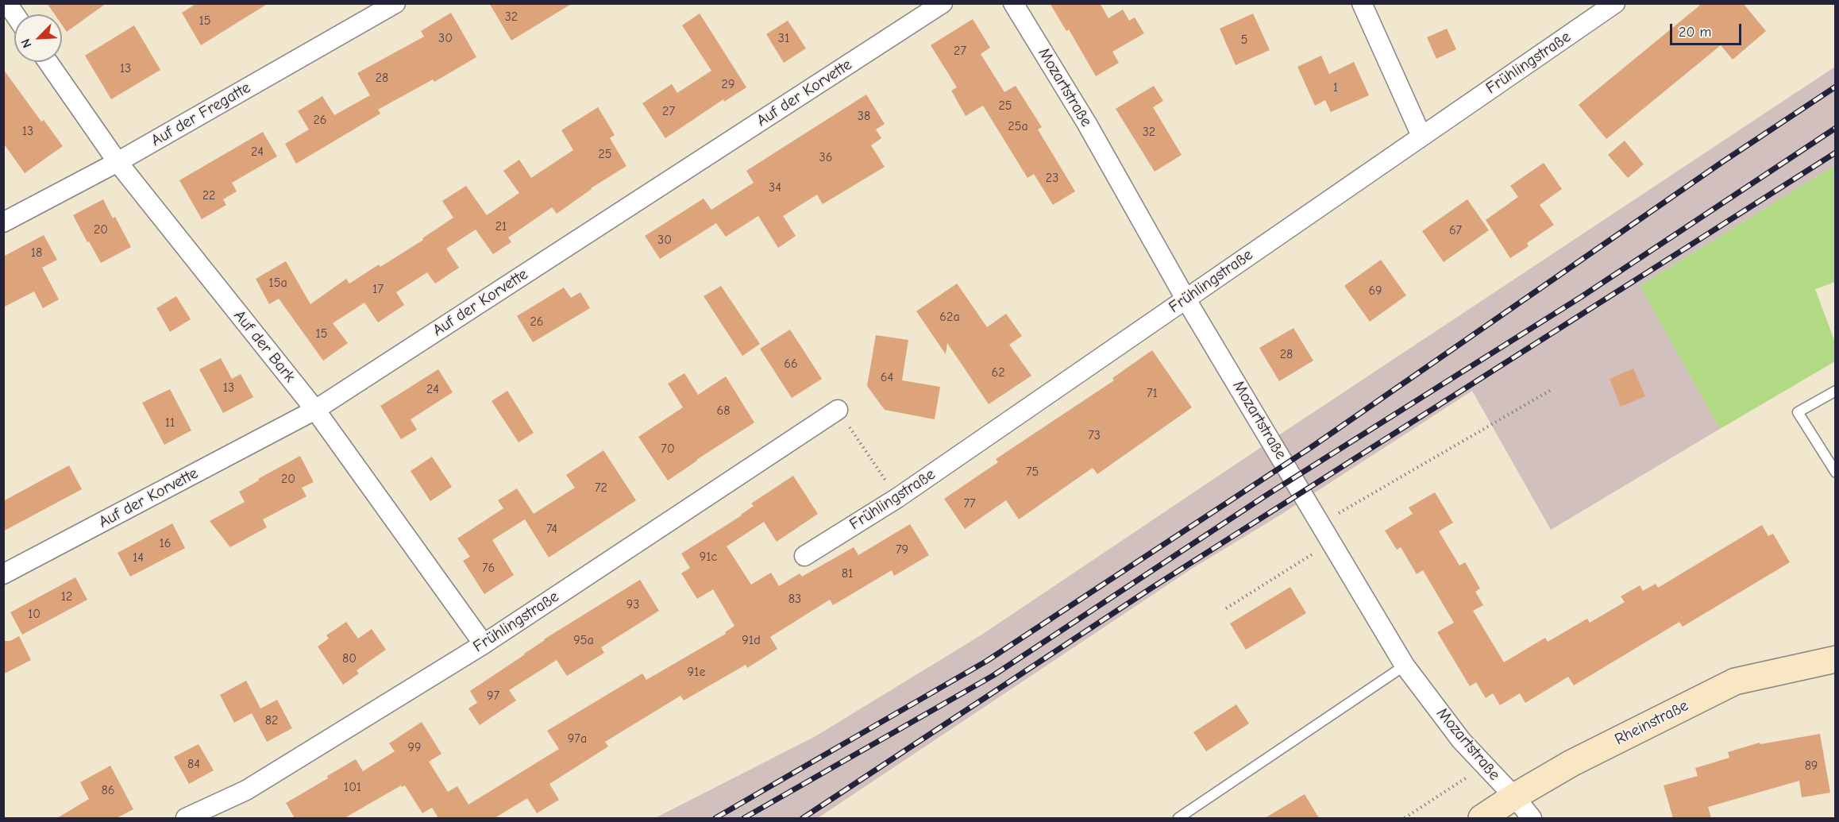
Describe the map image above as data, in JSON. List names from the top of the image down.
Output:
{
  "streets": {
    "main road": ["Rheinstraße"],
    "street": [
      "Frühlingstraße",
      "Mozartstraße",
      "Auf der Korvette",
      "Auf der Fregatte",
      "Auf der Bark"
    ]
  },
  "crossings": [
    ["Frühlingstraße", "Mozartstraße"],
    ["Frühlingstraße", "Auf der Bark"],
    ["Mozartstraße", "Rheinstraße"],
    ["Auf der Korvette", "Auf der Bark"],
    ["Auf der Fregatte", "Auf der Bark"]
  ],
  "house_numbers": [
    "32",
    "15",
    "30",
    "31",
    "5",
    "27",
    "13",
    "28",
    "29",
    "1",
    "25",
    "27",
    "38",
    "26",
    "25a",
    "13",
    "32",
    "24",
    "25",
    "36",
    "23",
    "34",
    "22",
    "21",
    "20",
    "67",
    "30",
    "18",
    "15a",
    "17",
    "69",
    "62a",
    "26",
    "15",
    "28",
    "66",
    "62",
    "64",
    "13",
    "24",
    "71",
    "68",
    "11",
    "73",
    "70",
    "75",
    "20",
    "72",
    "77",
    "74",
    "16",
    "79",
    "91c",
    "14",
    "76",
    "81",
    "12",
    "83",
    "93",
    "10",
    "95a",
    "91d",
    "80",
    "91e",
    "97",
    "82",
    "97a",
    "99",
    "84",
    "89",
    "101",
    "86"
  ],
  "scale_bar": "20 m",
  "north": "bottom left"
}
